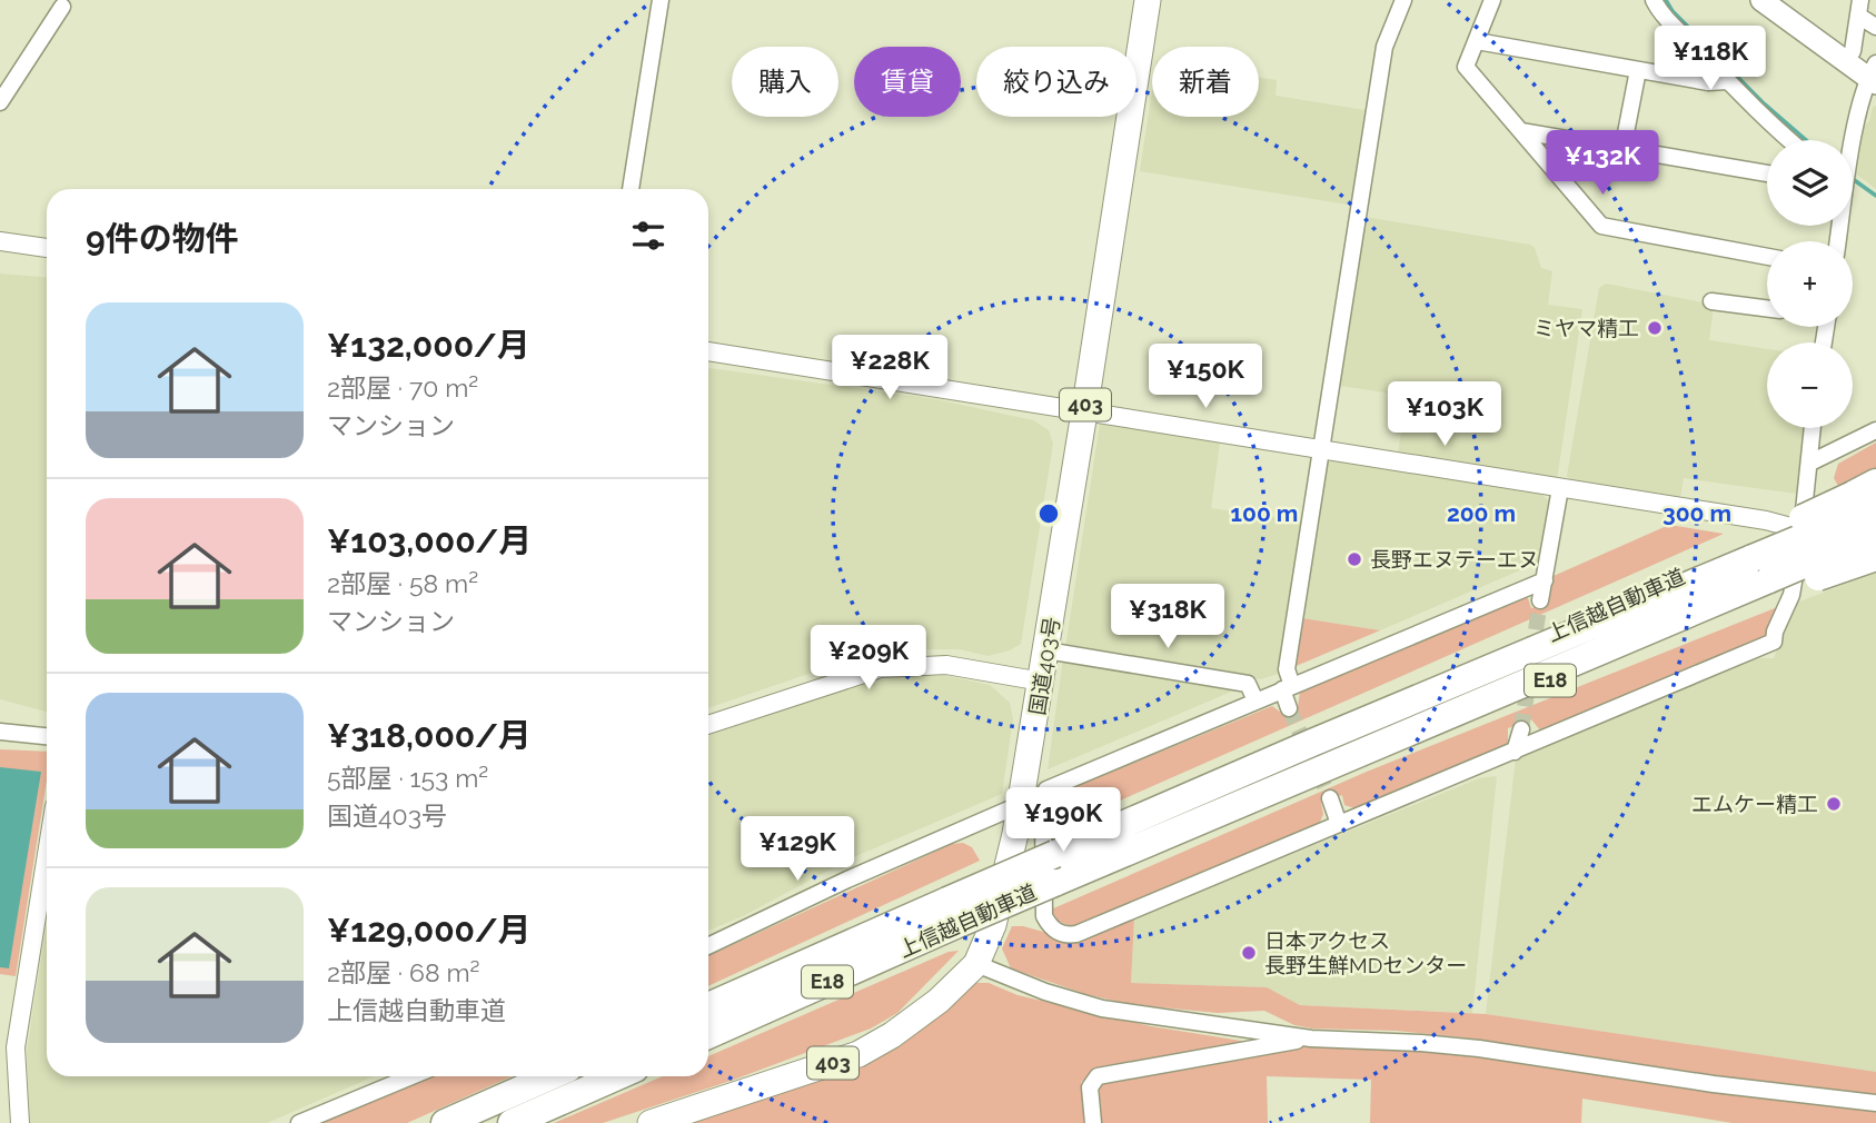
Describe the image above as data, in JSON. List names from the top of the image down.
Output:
{
  "streets": {
    "highway": [
      "403",
      "上信越自動車道",
      "国道403号",
      "E18"
    ]
  },
  "places": [
    "ミヤマ精工",
    "長野エヌテーエヌ",
    "エムケー精工",
    "日本アクセス 長野生鮮MDセンター"
  ],
  "page": {
    "price": [
      "¥118K",
      "¥132K",
      "¥228K",
      "¥150K",
      "¥103K",
      "¥318K",
      "¥209K",
      "¥190K",
      "¥129K"
    ],
    "chip": [
      "購入",
      "賃貸",
      "絞り込み",
      "新着"
    ],
    "map_buttons": ["+", "−"],
    "heading": "9件の物件",
    "list": [
      {
        "name": "¥132,000/月",
        "note": "2部屋 · 70 m² · マンション"
      },
      {
        "name": "¥103,000/月",
        "note": "2部屋 · 58 m² · マンション"
      },
      {
        "name": "¥318,000/月",
        "note": "5部屋 · 153 m² · 国道403号"
      },
      {
        "name": "¥129,000/月",
        "note": "2部屋 · 68 m² · 上信越自動車道"
      }
    ]
  },
  "rings": ["100 m", "200 m", "300 m"]
}
